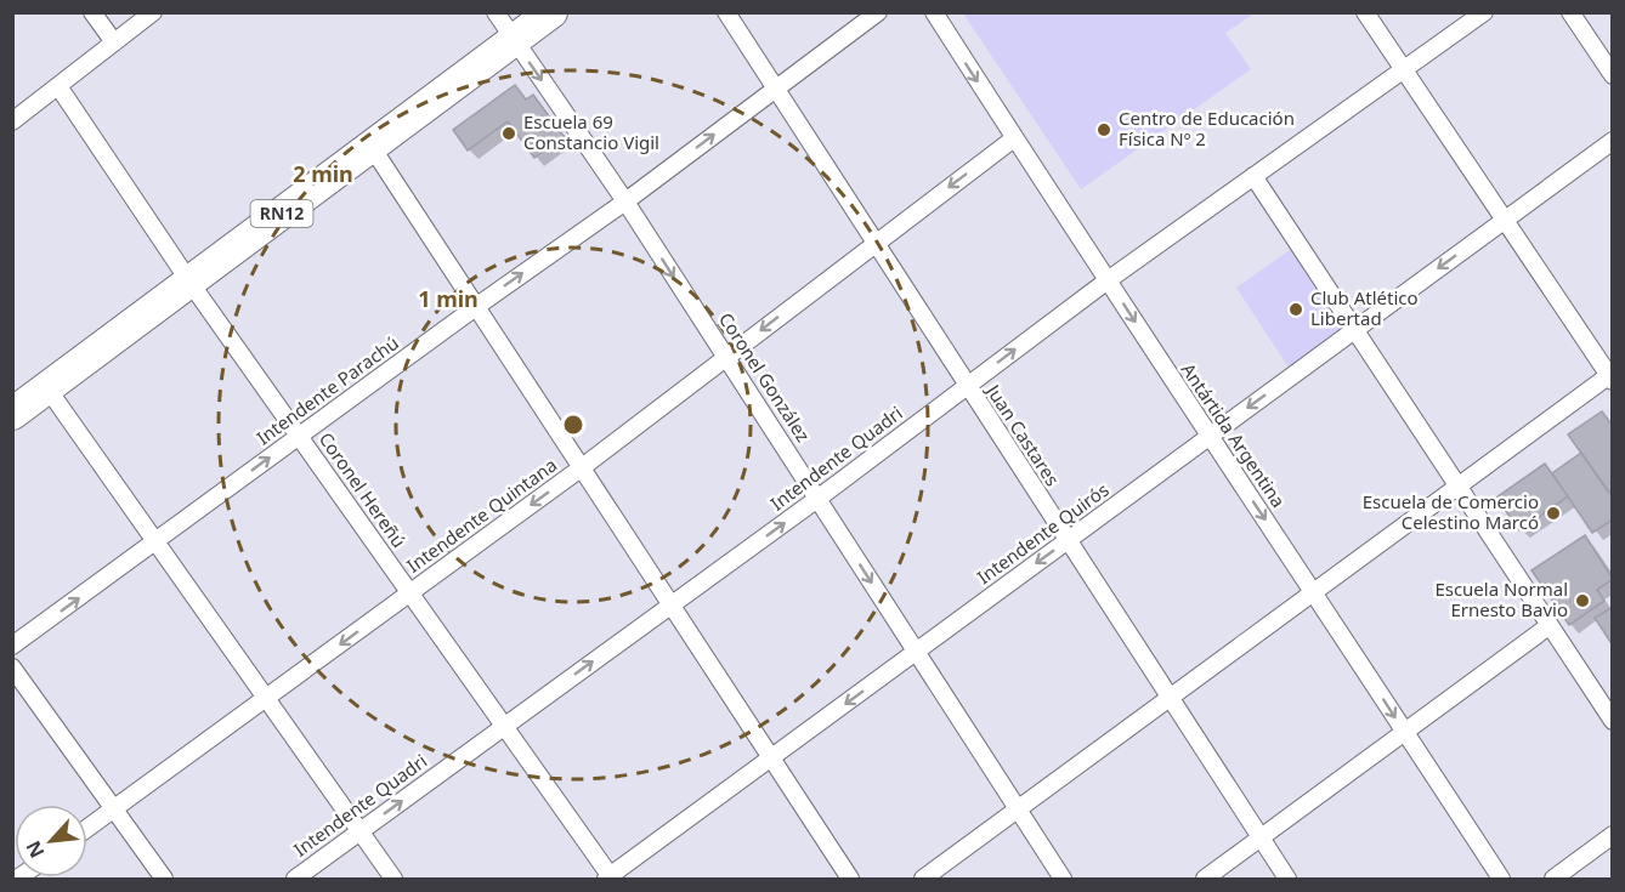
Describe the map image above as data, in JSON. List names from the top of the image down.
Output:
{
  "streets": {
    "highway": ["RN12"],
    "street": [
      "Coronel González",
      "Intendente Parachú",
      "Juan Castares",
      "Antártida Argentina",
      "Intendente Quadri",
      "Coronel Hereñú",
      "Intendente Quintana",
      "Intendente Quirós"
    ]
  },
  "crossings": [
    ["RN12", "Coronel González"],
    ["RN12", "Coronel Hereñú"],
    ["Coronel González", "Intendente Parachú"],
    ["Coronel González", "Intendente Quadri"],
    ["Coronel González", "Intendente Quintana"],
    ["Coronel González", "Intendente Quirós"],
    ["Intendente Parachú", "Juan Castares"],
    ["Intendente Parachú", "Coronel Hereñú"],
    ["Juan Castares", "Intendente Quadri"],
    ["Juan Castares", "Intendente Quintana"],
    ["Juan Castares", "Intendente Quirós"],
    ["Antártida Argentina", "Intendente Quadri"],
    ["Antártida Argentina", "Intendente Quintana"],
    ["Antártida Argentina", "Intendente Quirós"],
    ["Intendente Quadri", "Coronel Hereñú"],
    ["Coronel Hereñú", "Intendente Quintana"],
    ["Coronel Hereñú", "Intendente Quirós"]
  ],
  "one_way": [
    "Coronel González",
    "Intendente Parachú",
    "Antártida Argentina",
    "Intendente Quadri",
    "Intendente Quintana",
    "Intendente Quirós"
  ],
  "places": [
    "Centro de Educación Física Nº 2",
    "Escuela 69 Constancio Vigil",
    "Club Atlético Libertad",
    "Escuela de Comercio Celestino Marcó",
    "Escuela Normal Ernesto Bavio"
  ],
  "north": "bottom left",
  "rings": ["2 min", "1 min"]
}
